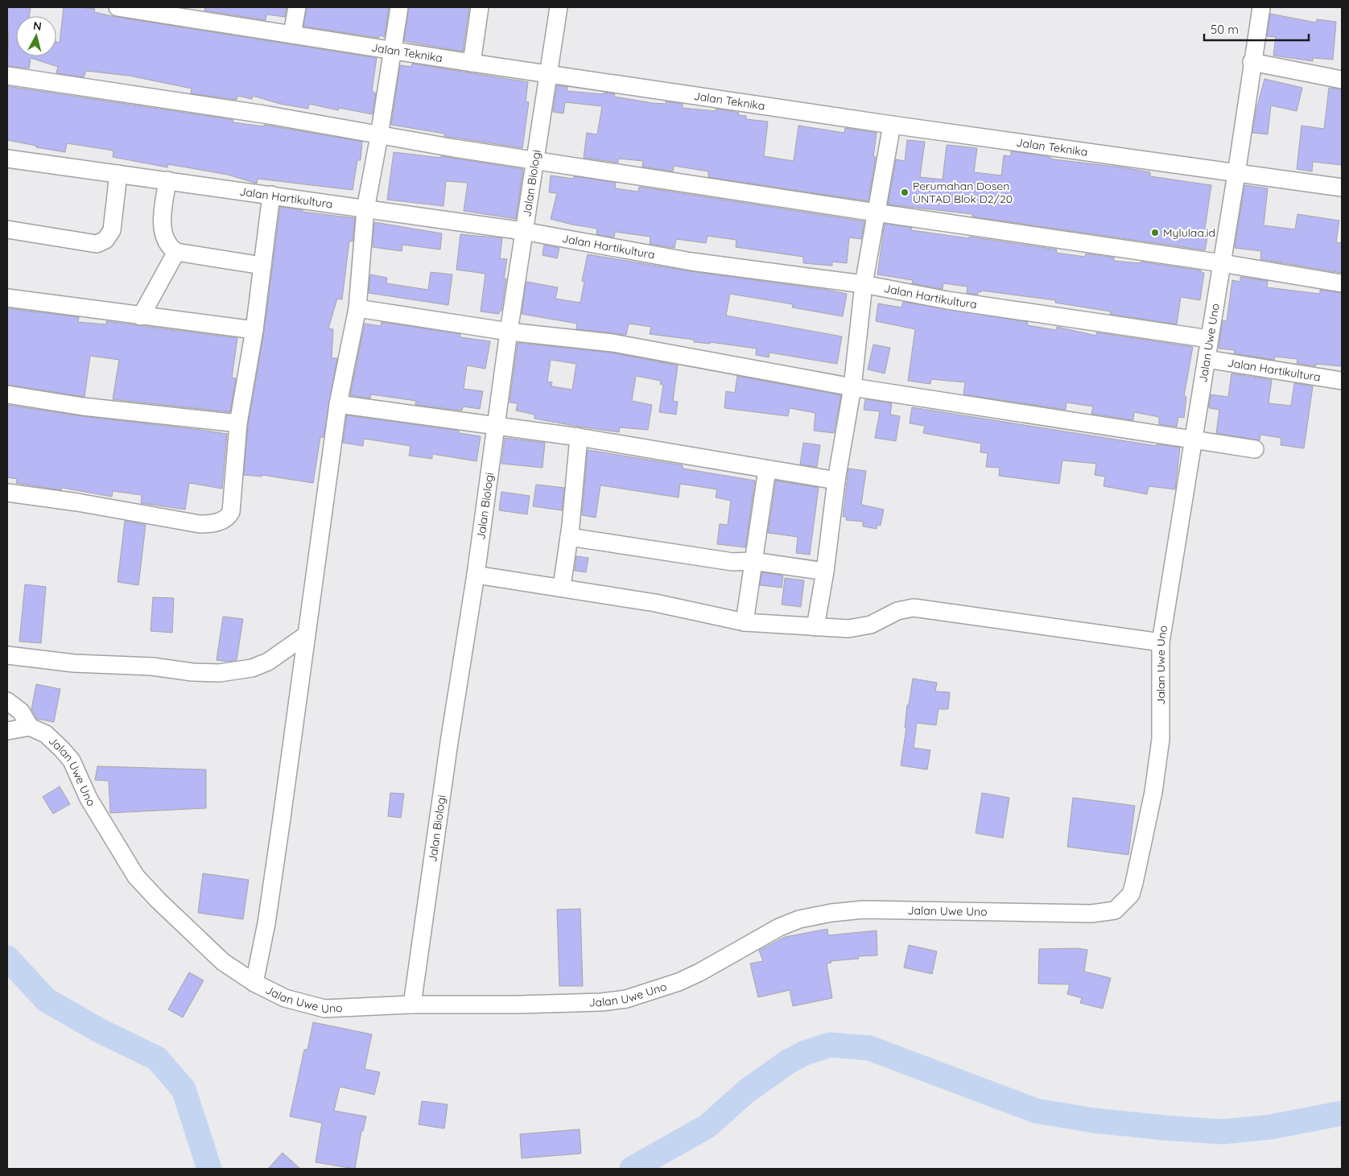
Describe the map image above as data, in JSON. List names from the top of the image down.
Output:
{
  "streets": {
    "street": [
      "Jalan Teknika",
      "Jalan Biologi",
      "Jalan Hartikultura",
      "Jalan Uwe Uno"
    ]
  },
  "crossings": [
    ["Jalan Teknika", "Jalan Biologi"],
    ["Jalan Teknika", "Jalan Uwe Uno"],
    ["Jalan Biologi", "Jalan Hartikultura"],
    ["Jalan Biologi", "Jalan Uwe Uno"],
    ["Jalan Hartikultura", "Jalan Uwe Uno"]
  ],
  "places": ["Perumahan Dosen UNTAD Blok D2/20", "Mylulaa.id"],
  "scale_bar": "50 m",
  "north": "top"
}
